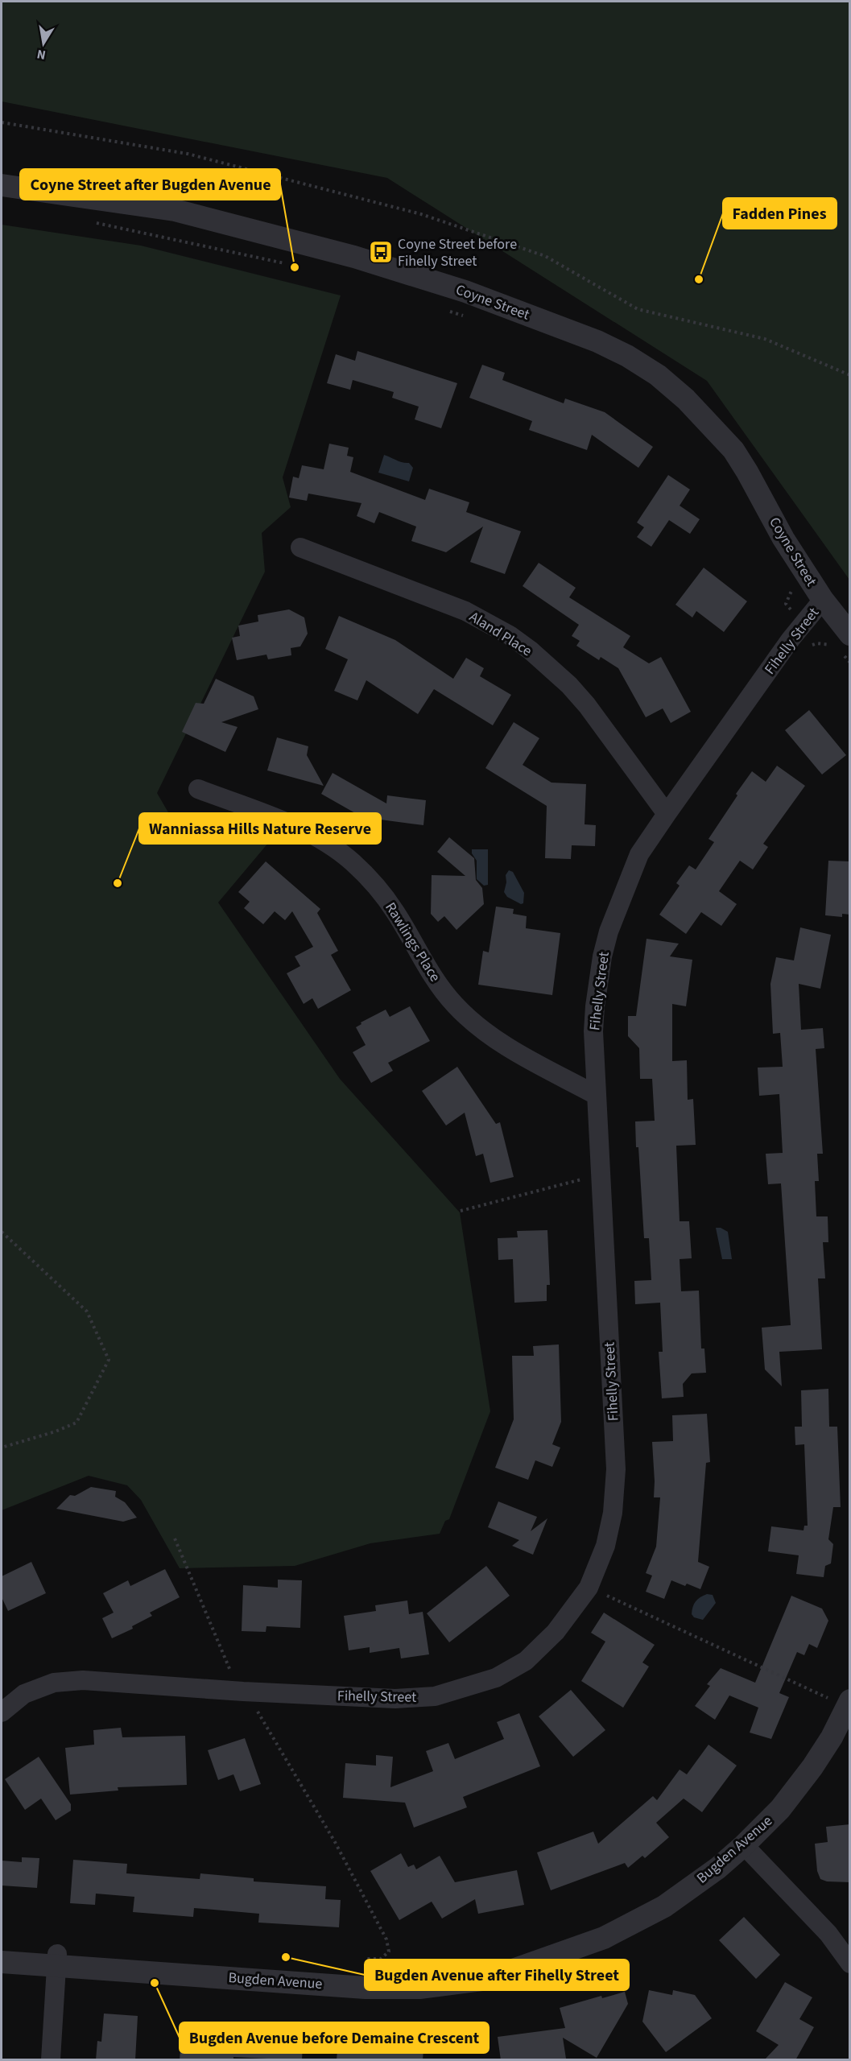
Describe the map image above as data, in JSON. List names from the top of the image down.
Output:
{
  "streets": {
    "street": [
      "Coyne Street",
      "Aland Place",
      "Fihelly Street",
      "Rawlings Place",
      "Bugden Avenue"
    ]
  },
  "crossings": [
    ["Coyne Street", "Fihelly Street"],
    ["Aland Place", "Fihelly Street"],
    ["Fihelly Street", "Rawlings Place"]
  ],
  "places": {
    "bus stop": ["Coyne Street before Fihelly Street"],
    "other": [
      "Coyne Street after Bugden Avenue",
      "Fadden Pines",
      "Wanniassa Hills Nature Reserve",
      "Bugden Avenue after Fihelly Street",
      "Bugden Avenue before Demaine Crescent"
    ]
  },
  "north": "bottom"
}
